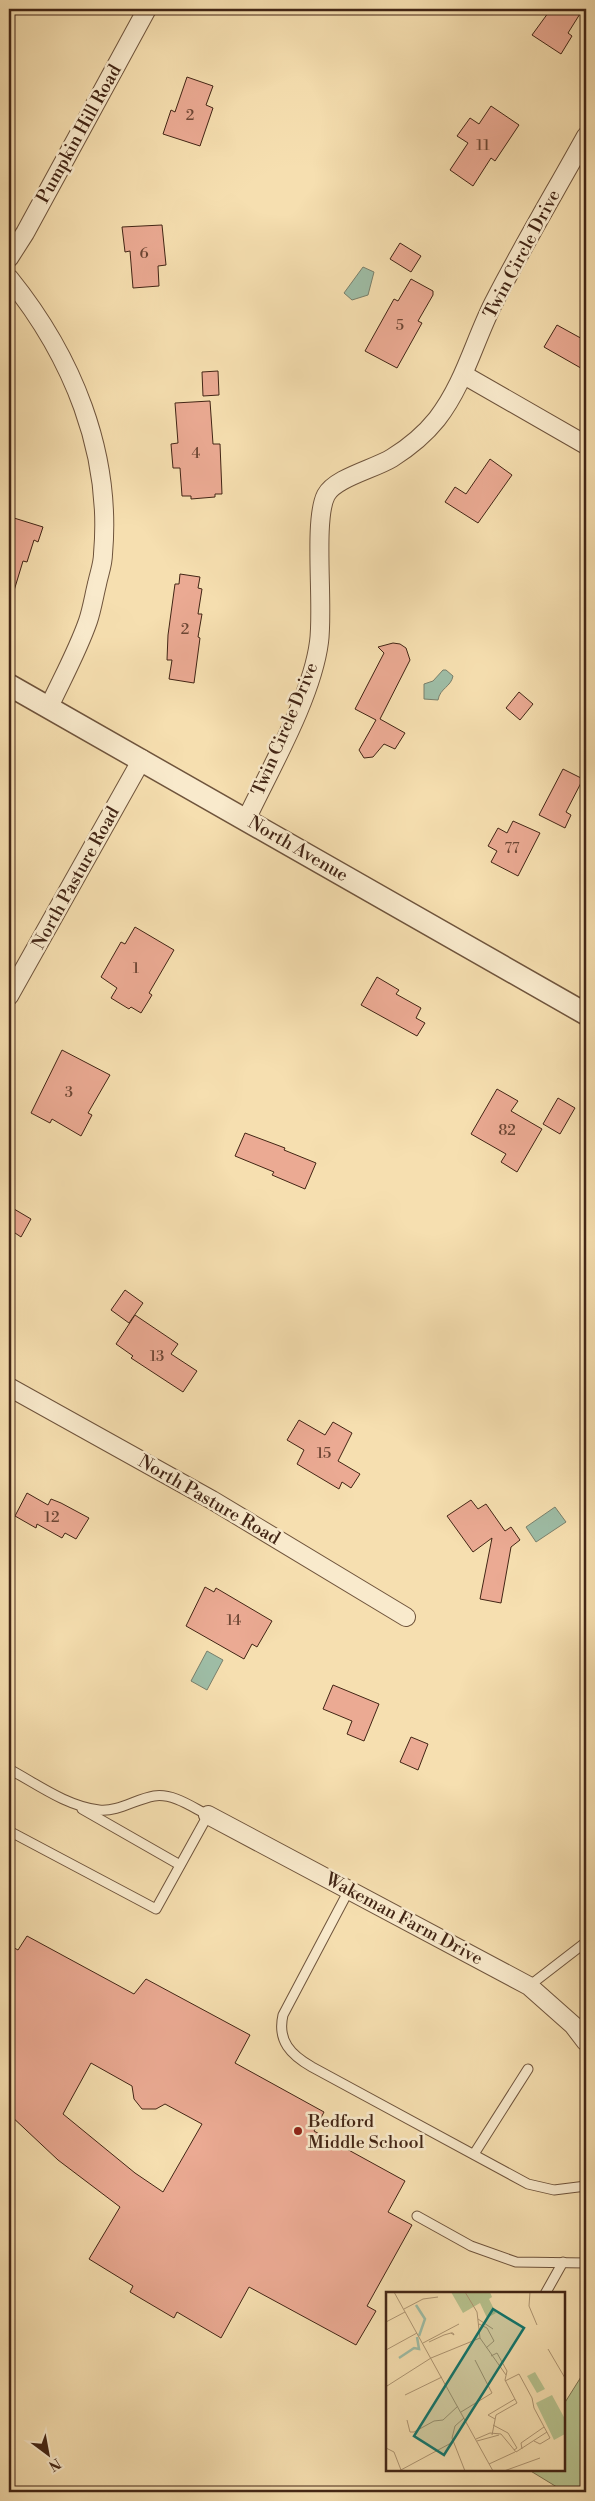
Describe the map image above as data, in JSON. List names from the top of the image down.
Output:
{
  "streets": {
    "street": [
      "Pumpkin Hill Road",
      "Twin Circle Drive",
      "North Avenue",
      "North Pasture Road",
      "Wakeman Farm Drive"
    ]
  },
  "crossings": [
    ["Twin Circle Drive", "North Avenue"],
    ["North Avenue", "North Pasture Road"]
  ],
  "places": ["Bedford Middle School"],
  "house_numbers": [
    "2",
    "11",
    "6",
    "5",
    "4",
    "2",
    "77",
    "1",
    "3",
    "82",
    "13",
    "15",
    "12",
    "14"
  ],
  "north": "bottom right"
}
